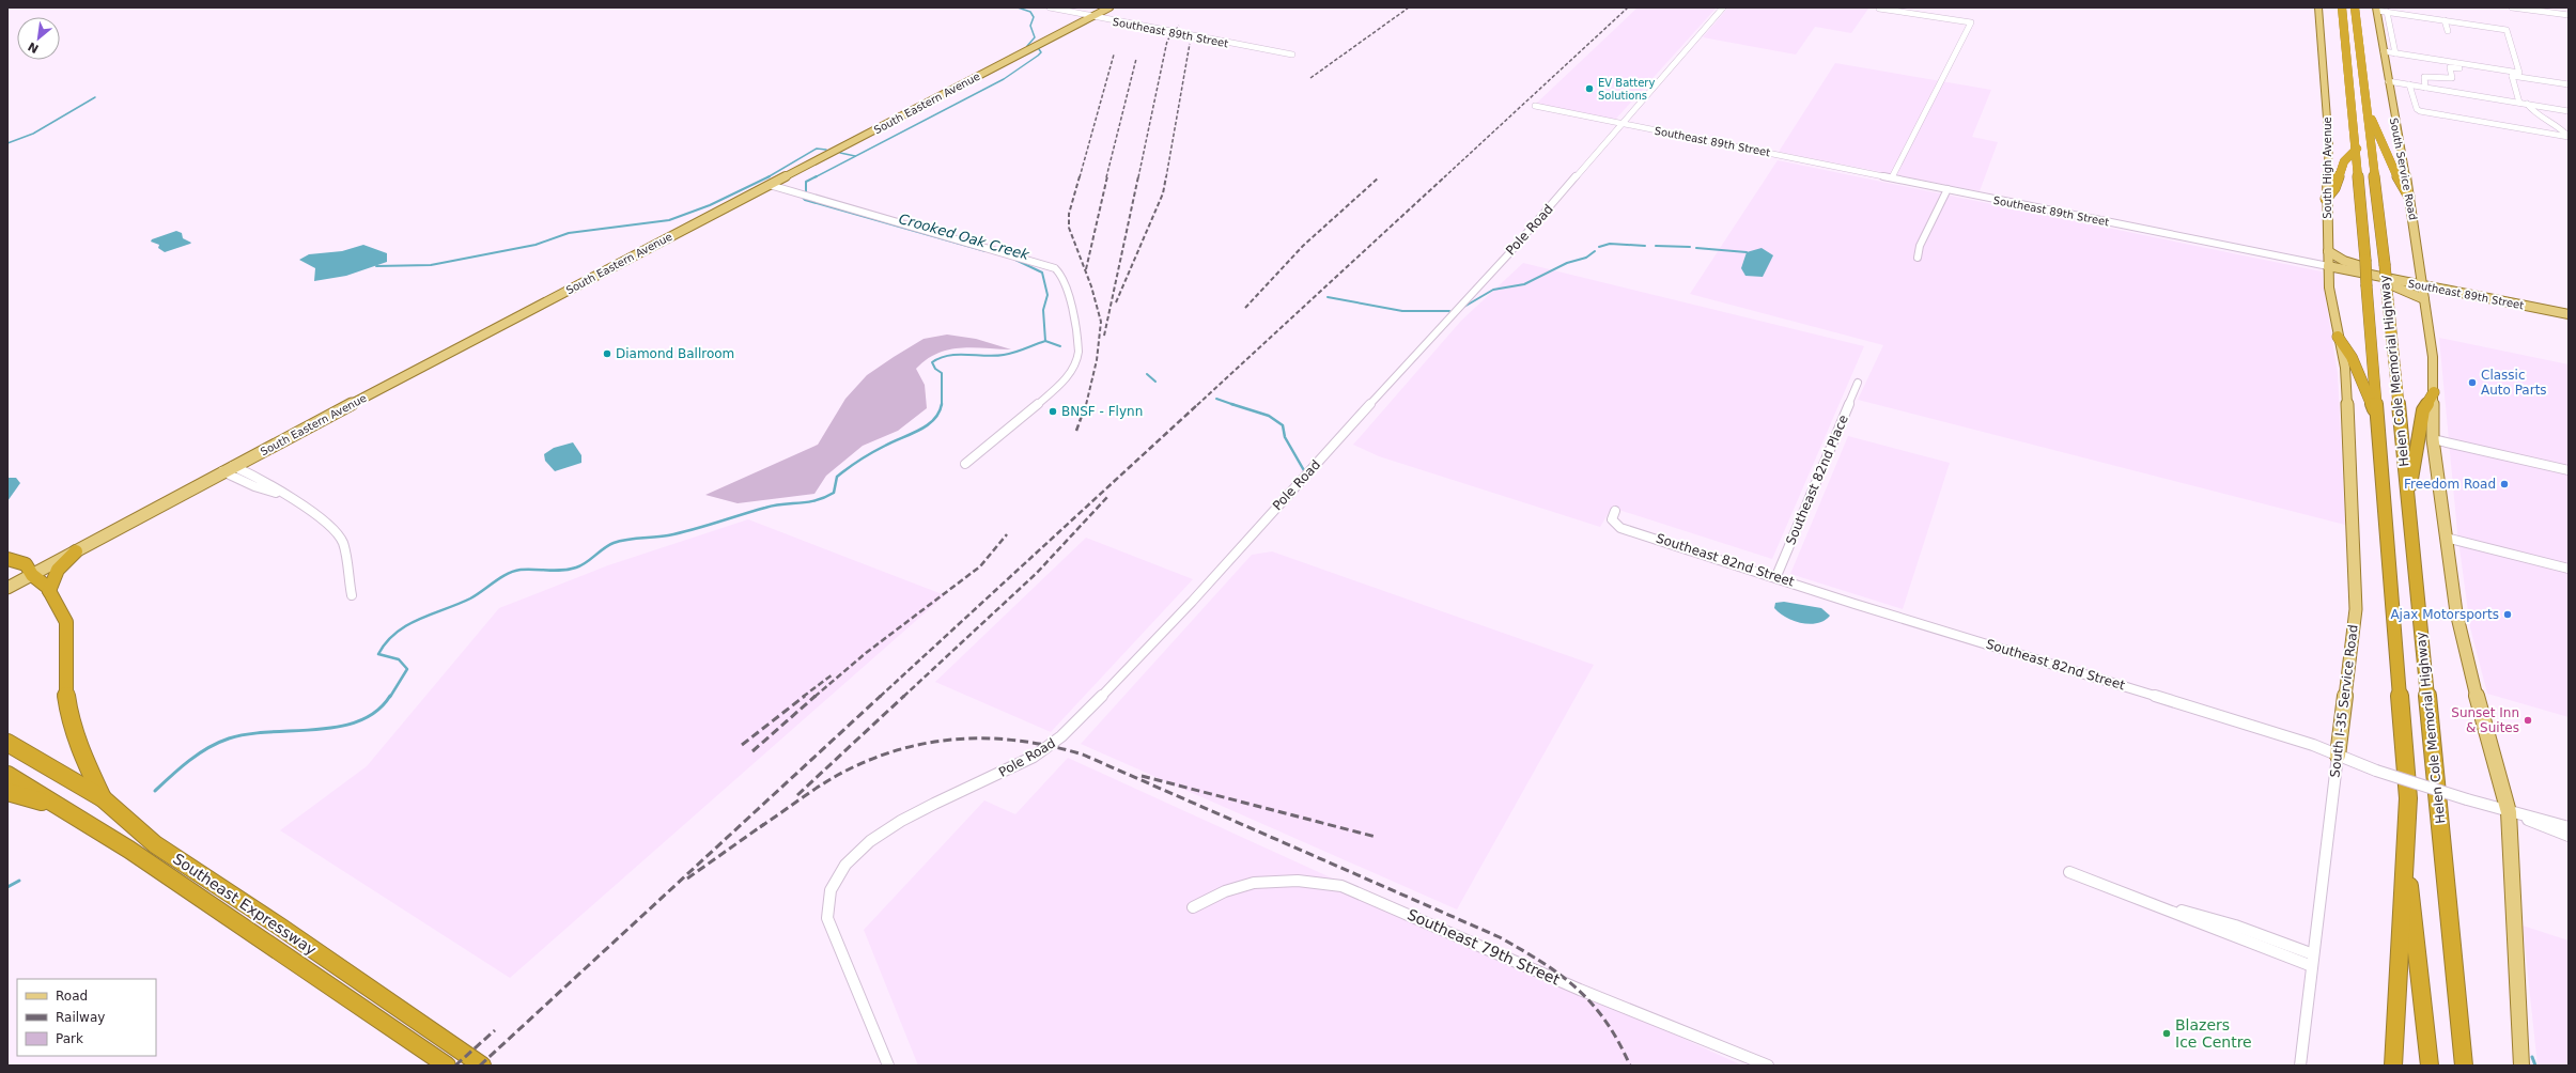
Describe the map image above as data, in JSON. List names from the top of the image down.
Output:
{
  "streets": {
    "highway": ["Helen Cole Memorial Highway", "Southeast Expressway"],
    "main road": [
      "Southeast 89th Street",
      "South Eastern Avenue",
      "South High Avenue",
      "South Service Road",
      "South I-35 Service Road"
    ],
    "street": [
      "Pole Road",
      "Southeast 82nd Place",
      "Southeast 82nd Street",
      "Southeast 79th Street"
    ]
  },
  "crossings": [
    ["Southeast 89th Street", "South Eastern Avenue"],
    ["Southeast 89th Street", "South High Avenue"],
    ["Southeast 89th Street", "South Service Road"],
    ["Southeast 89th Street", "Pole Road"],
    ["South High Avenue", "South I-35 Service Road"],
    ["Southeast 82nd Place", "Southeast 82nd Street"],
    ["Southeast 82nd Street", "South I-35 Service Road"]
  ],
  "water": ["Crooked Oak Creek"],
  "places": [
    "EV Battery Solutions",
    "Diamond Ballroom",
    "Classic Auto Parts",
    "BNSF - Flynn",
    "Freedom Road",
    "Ajax Motorsports",
    "Sunset Inn & Suites",
    "Blazers Ice Centre"
  ],
  "legend": ["Road", "Railway", "Park"],
  "north": "bottom left"
}
